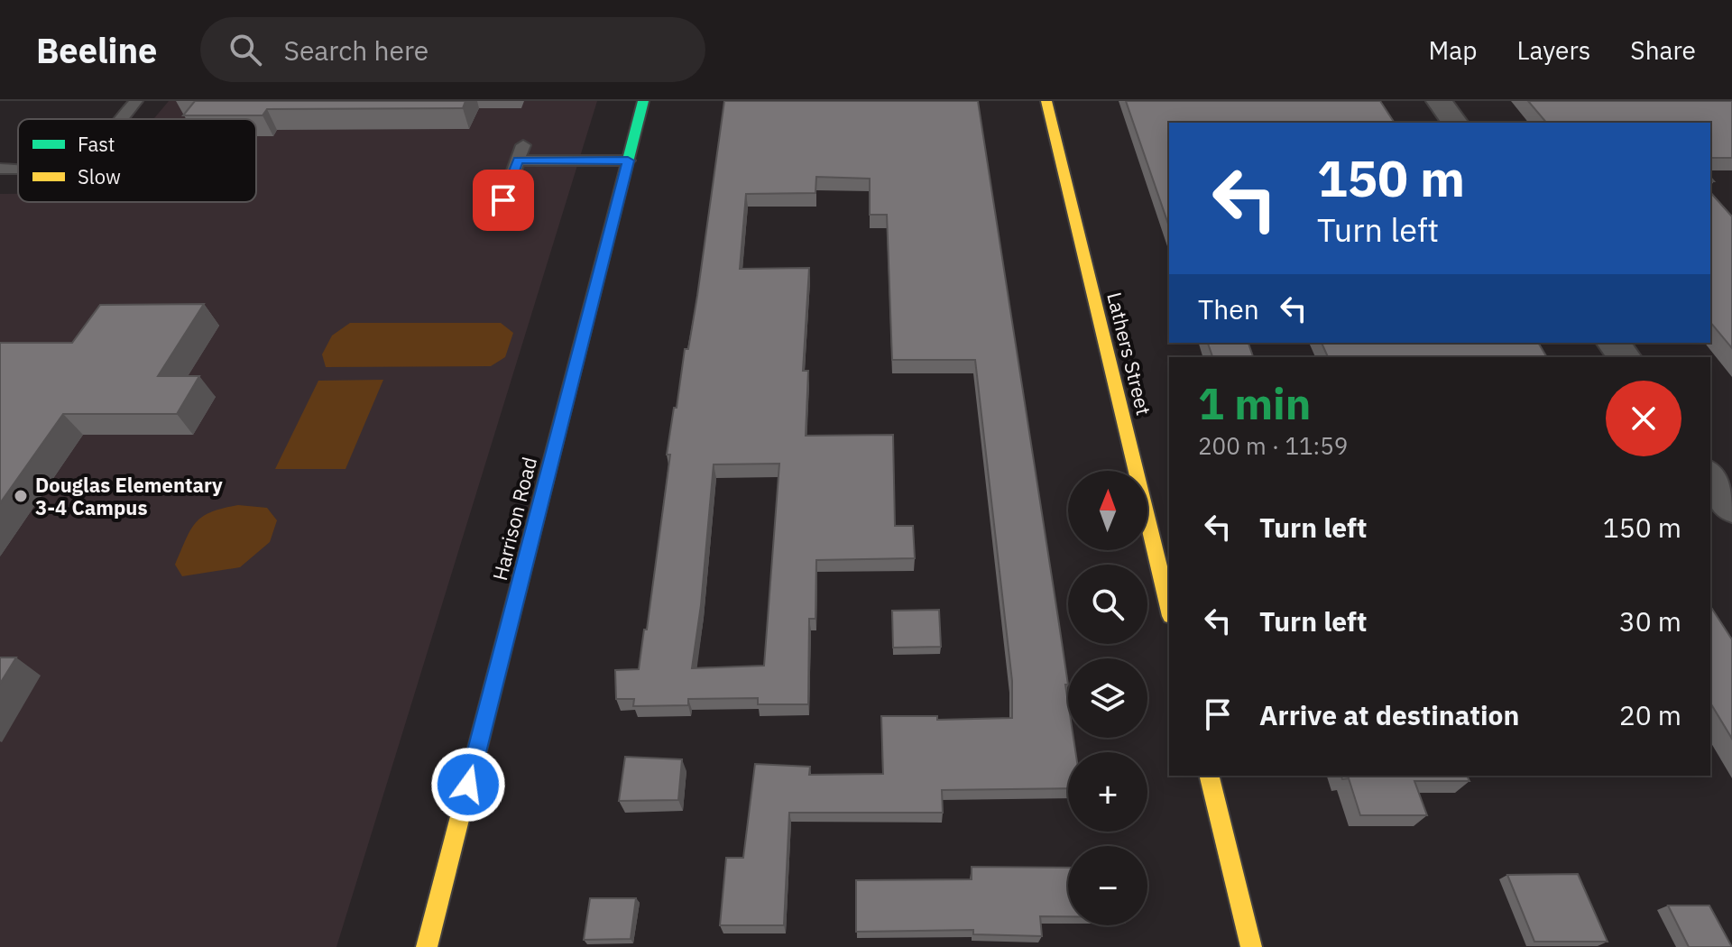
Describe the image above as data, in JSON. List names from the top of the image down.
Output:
{
  "streets": {
    "street": ["Lathers Street", "Harrison Road"]
  },
  "places": ["Douglas Elementary 3-4 Campus"],
  "legend": ["Fast", "Slow"],
  "north": "top",
  "page": {
    "header": "Beeline",
    "search": "Search here",
    "nav": ["Map", "Layers", "Share"],
    "turn": ["150 m", "Turn left"],
    "then": "Then",
    "heading": ["1 min", "200 m · 11:59"],
    "map_buttons": ["+", "−"],
    "list": [
      {
        "name": "Turn left",
        "value": "150 m"
      },
      {
        "name": "Turn left",
        "value": "30 m"
      },
      {
        "name": "Arrive at destination",
        "value": "20 m"
      }
    ]
  }
}
